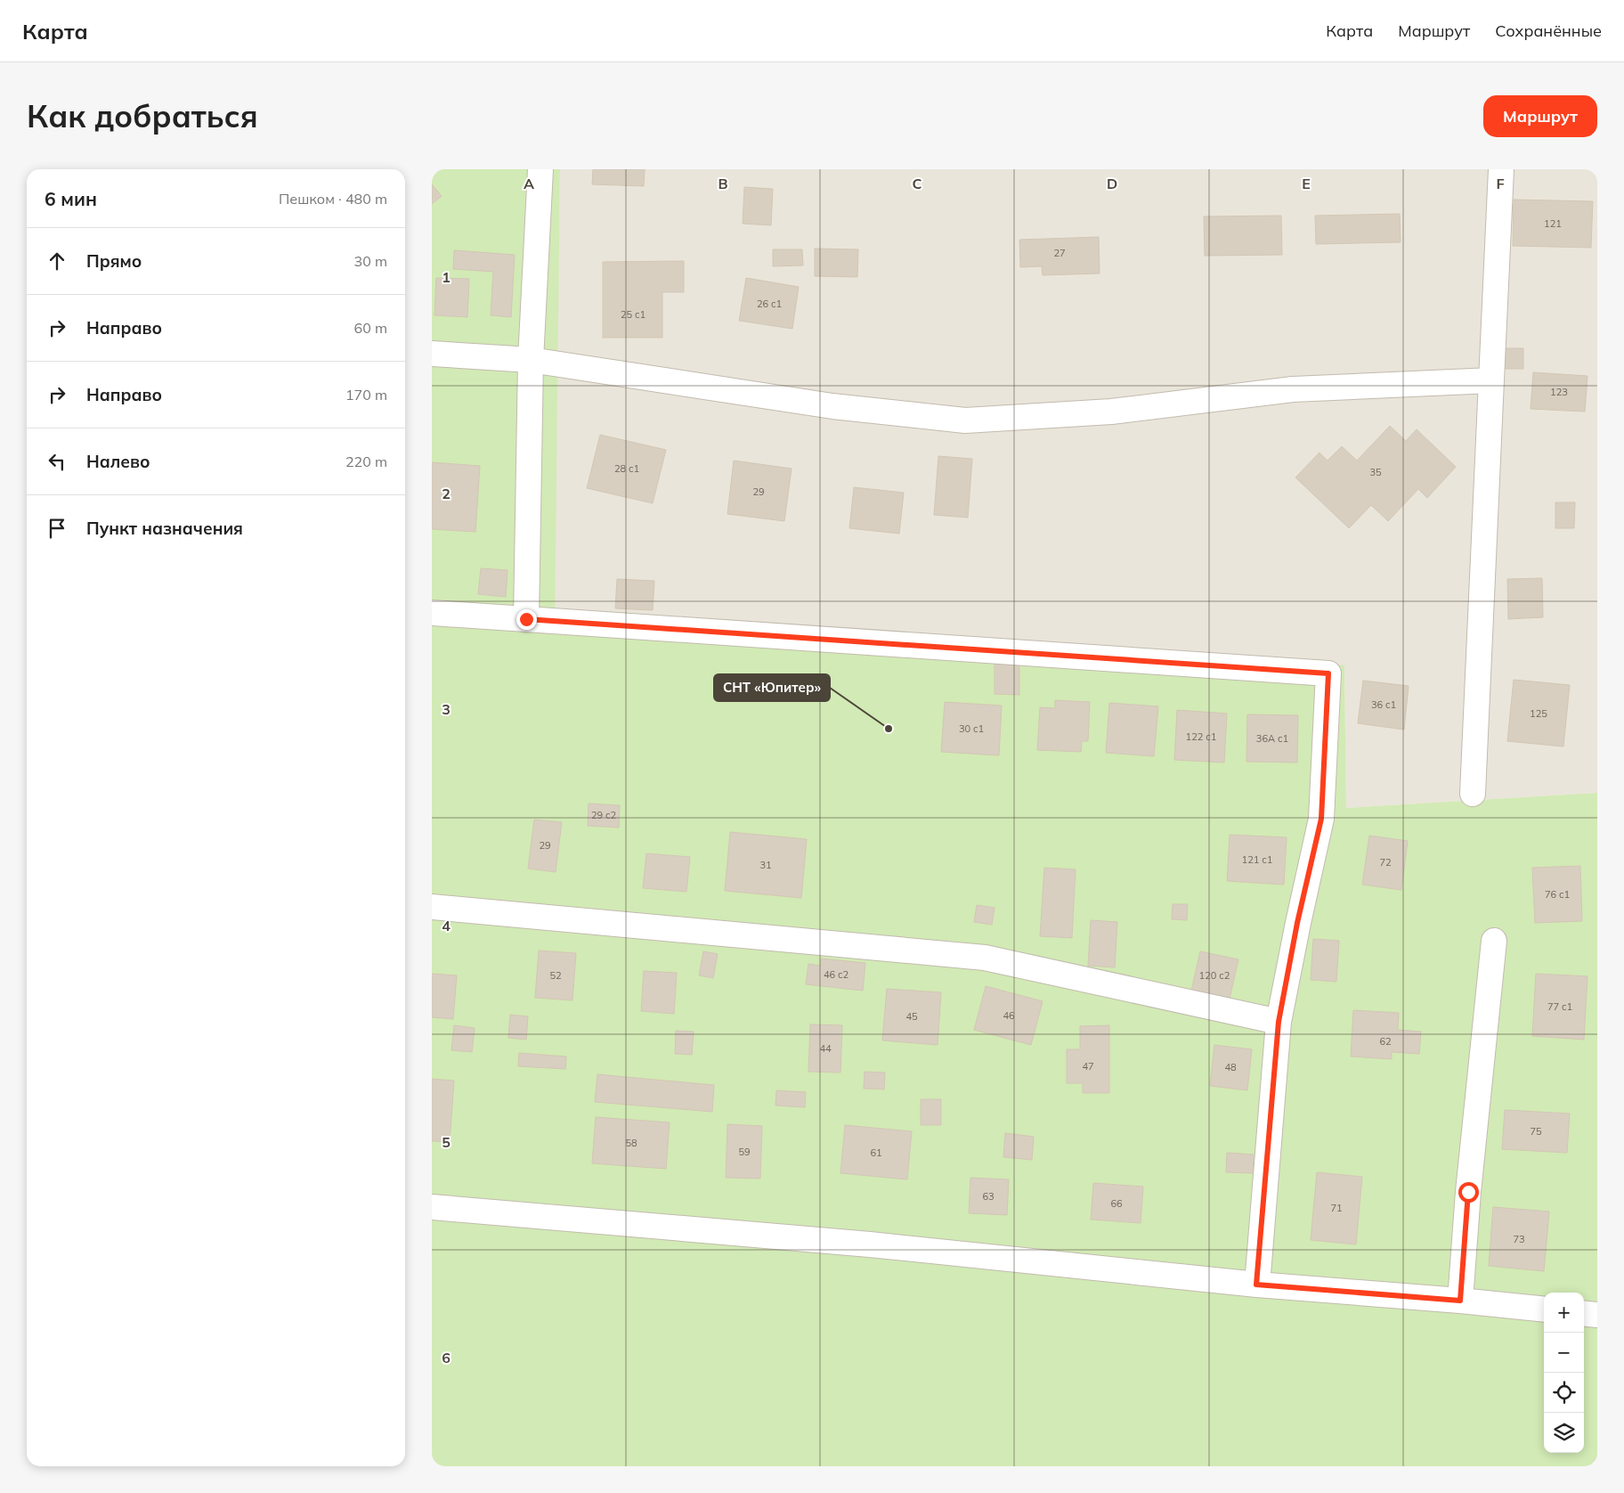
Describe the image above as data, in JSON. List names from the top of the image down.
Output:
{
  "places": ["СНТ «Юпитер»"],
  "house_numbers": [
    "121",
    "27",
    "26 с1",
    "25 с1",
    "123",
    "28 с1",
    "35",
    "29",
    "36 с1",
    "125",
    "30 с1",
    "122 с1",
    "36А с1",
    "29 с2",
    "29",
    "121 с1",
    "72",
    "31",
    "76 с1",
    "46 с2",
    "52",
    "120 с2",
    "77 с1",
    "46",
    "45",
    "62",
    "44",
    "47",
    "48",
    "75",
    "58",
    "59",
    "61",
    "63",
    "66",
    "71",
    "73"
  ],
  "page": {
    "header": "Карта",
    "nav": ["Карта", "Маршрут", "Сохранённые"],
    "buttons": "Маршрут",
    "title": "Как добраться",
    "heading": ["6 мин", "Пешком · 480 m"],
    "list": [
      ["Прямо", "30 m"],
      ["Направо", "60 m"],
      ["Направо", "170 m"],
      ["Налево", "220 m"],
      "Пункт назначения"
    ],
    "map_buttons": ["+", "−"]
  },
  "grid": {
    "columns": [
      "A",
      "B",
      "C",
      "D",
      "E",
      "F"
    ],
    "rows": [
      "1",
      "2",
      "3",
      "4",
      "5",
      "6"
    ]
  }
}
